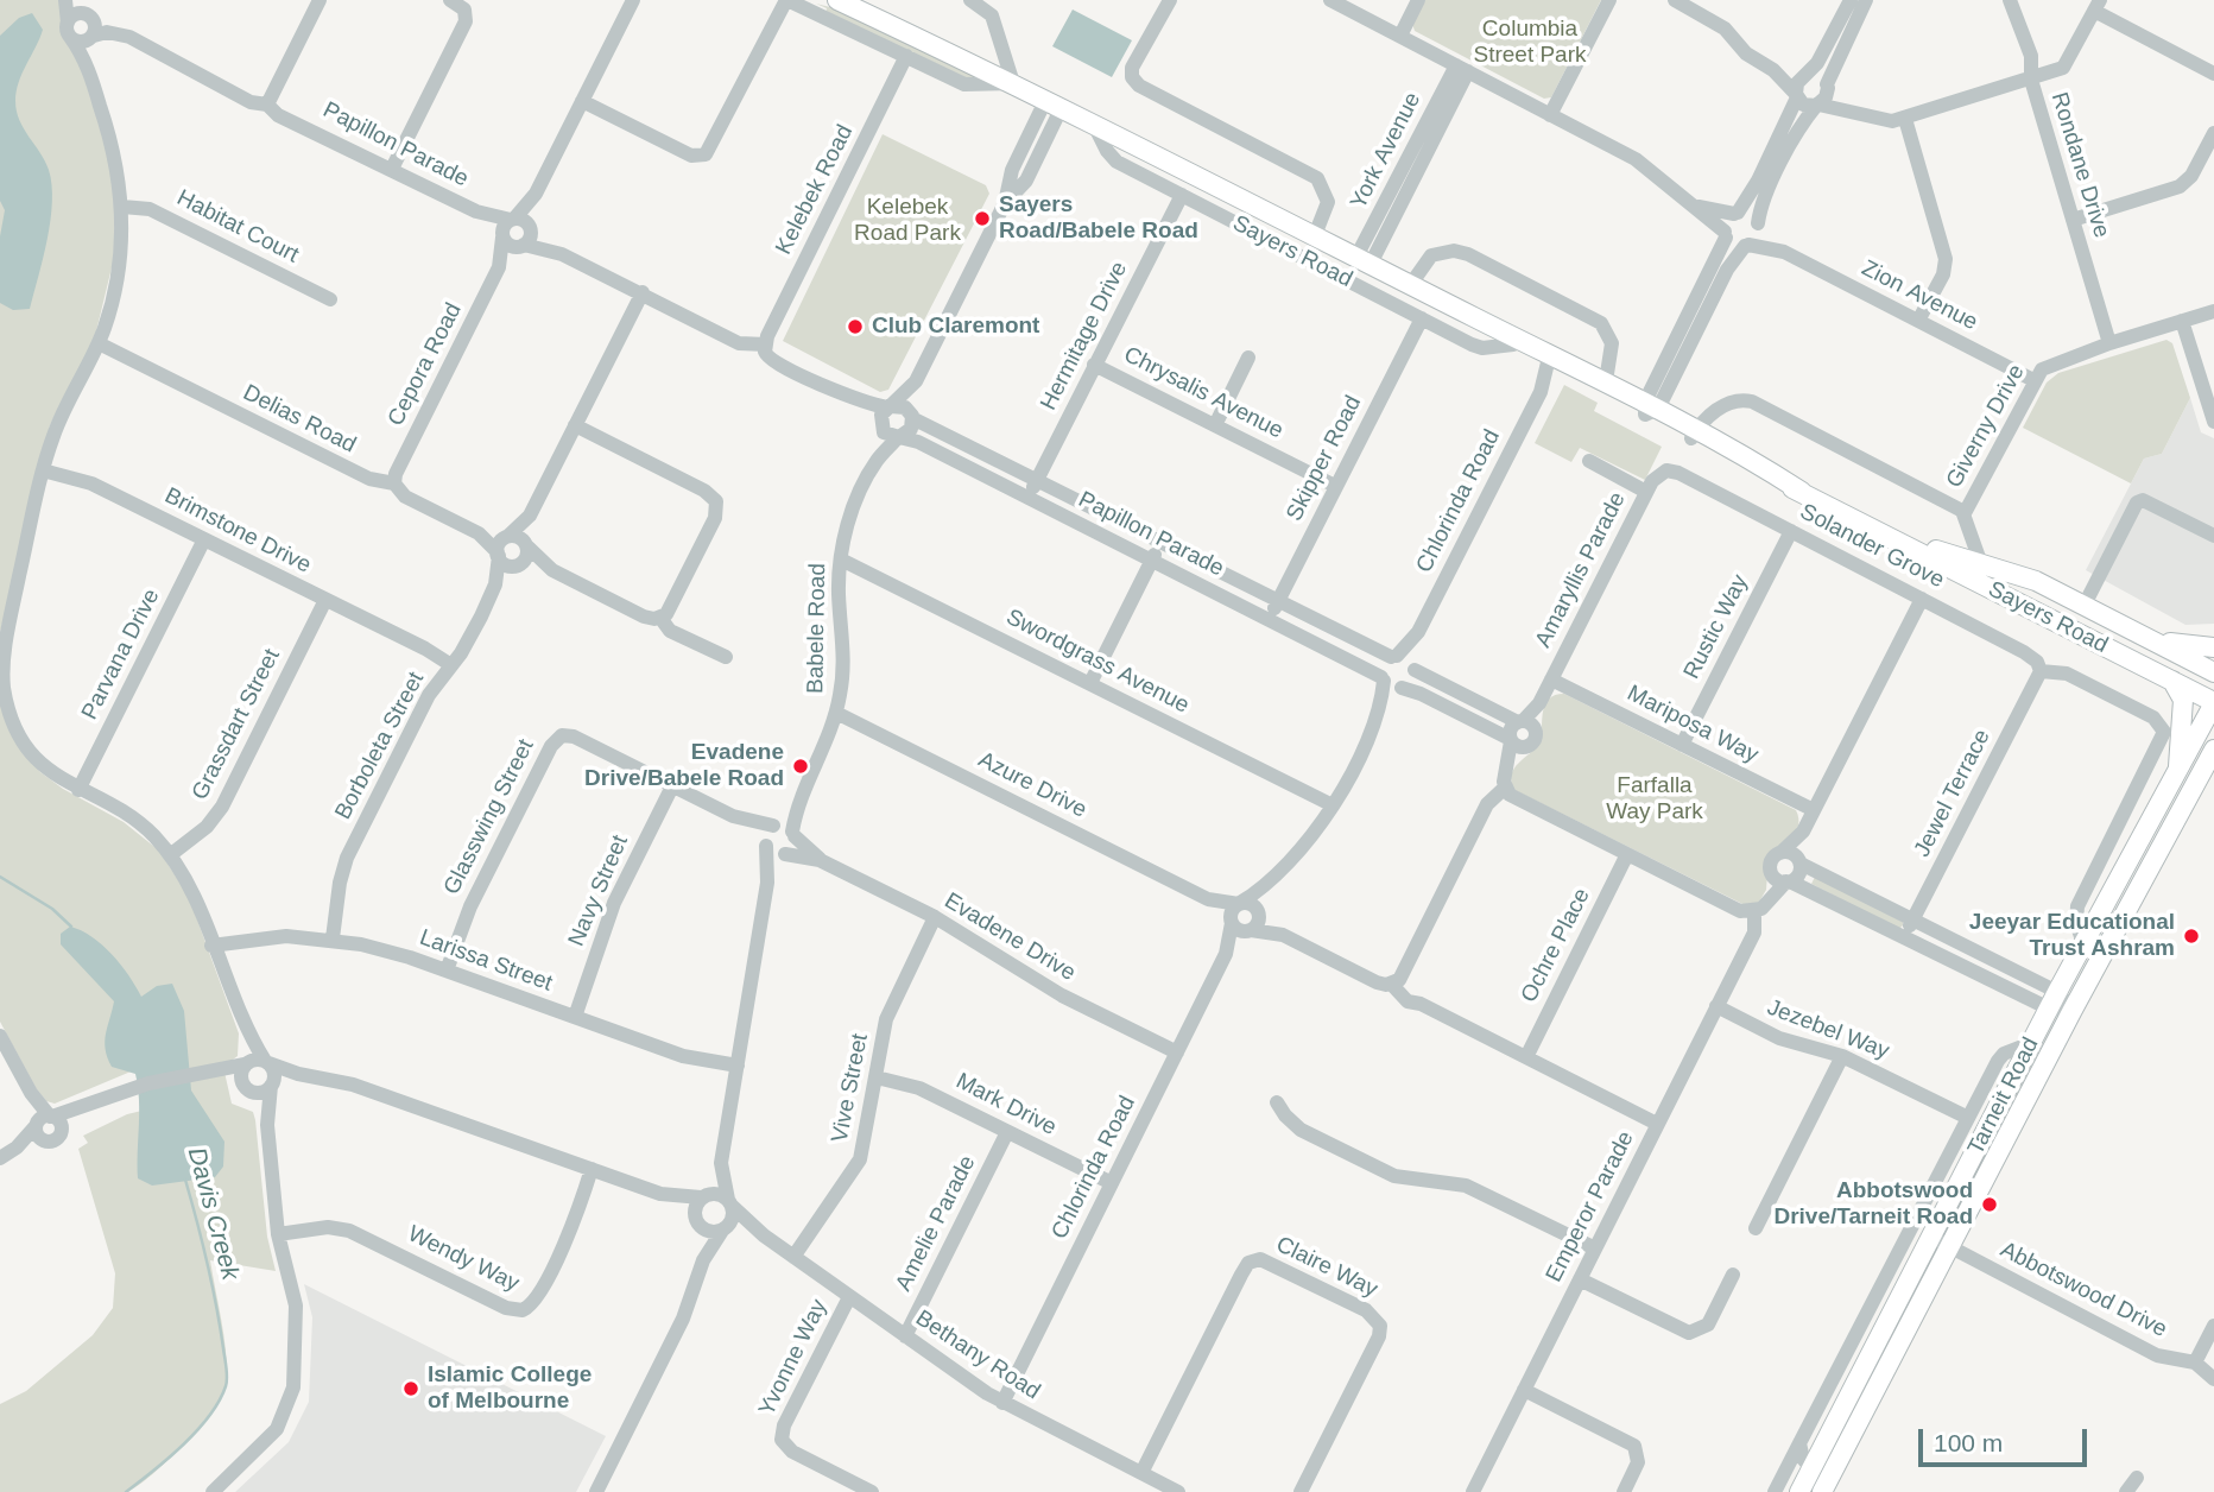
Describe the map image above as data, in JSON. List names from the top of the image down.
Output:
{
  "streets": {
    "main road": ["Sayers Road", "Tarneit Road"],
    "street": [
      "Papillon Parade",
      "York Avenue",
      "Rondane Drive",
      "Kelebek Road",
      "Habitat Court",
      "Zion Avenue",
      "Hermitage Drive",
      "Cepora Road",
      "Chrysalis Avenue",
      "Delias Road",
      "Giverny Drive",
      "Skipper Road",
      "Chlorinda Road",
      "Brimstone Drive",
      "Solander Grove",
      "Amaryllis Parade",
      "Rustic Way",
      "Babele Road",
      "Parvana Drive",
      "Swordgrass Avenue",
      "Grassdart Street",
      "Mariposa Way",
      "Borboleta Street",
      "Azure Drive",
      "Jewel Terrace",
      "Glasswing Street",
      "Navy Street",
      "Evadene Drive",
      "Ochre Place",
      "Larissa Street",
      "Jezebel Way",
      "Vive Street",
      "Mark Drive",
      "Emperor Parade",
      "Amelie Parade",
      "Wendy Way",
      "Claire Way",
      "Abbotswood Drive",
      "Bethany Road",
      "Yvonne Way"
    ]
  },
  "crossings": [
    ["Papillon Parade", "Kelebek Road"],
    ["Papillon Parade", "Hermitage Drive"],
    ["Papillon Parade", "Cepora Road"],
    ["Papillon Parade", "Skipper Road"],
    ["Papillon Parade", "Chlorinda Road"],
    ["Papillon Parade", "Babele Road"],
    ["York Avenue", "Sayers Road"],
    ["Rondane Drive", "Giverny Drive"],
    ["Kelebek Road", "Sayers Road"],
    ["Sayers Road", "Hermitage Drive"],
    ["Sayers Road", "Skipper Road"],
    ["Sayers Road", "Chlorinda Road"],
    ["Sayers Road", "Tarneit Road"],
    ["Zion Avenue", "Giverny Drive"],
    ["Hermitage Drive", "Chrysalis Avenue"],
    ["Cepora Road", "Delias Road"],
    ["Chrysalis Avenue", "Skipper Road"],
    ["Delias Road", "Borboleta Street"],
    ["Chlorinda Road", "Azure Drive"],
    ["Chlorinda Road", "Evadene Drive"],
    ["Chlorinda Road", "Mark Drive"],
    ["Chlorinda Road", "Bethany Road"],
    ["Brimstone Drive", "Parvana Drive"],
    ["Brimstone Drive", "Grassdart Street"],
    ["Brimstone Drive", "Borboleta Street"],
    ["Solander Grove", "Amaryllis Parade"],
    ["Solander Grove", "Rustic Way"],
    ["Solander Grove", "Jewel Terrace"],
    ["Solander Grove", "Tarneit Road"],
    ["Amaryllis Parade", "Mariposa Way"],
    ["Rustic Way", "Mariposa Way"],
    ["Babele Road", "Swordgrass Avenue"],
    ["Babele Road", "Azure Drive"],
    ["Babele Road", "Evadene Drive"],
    ["Borboleta Street", "Larissa Street"],
    ["Glasswing Street", "Navy Street"],
    ["Glasswing Street", "Larissa Street"],
    ["Navy Street", "Larissa Street"],
    ["Evadene Drive", "Vive Street"],
    ["Jezebel Way", "Emperor Parade"],
    ["Vive Street", "Mark Drive"],
    ["Vive Street", "Bethany Road"],
    ["Tarneit Road", "Abbotswood Drive"],
    ["Mark Drive", "Amelie Parade"],
    ["Amelie Parade", "Bethany Road"],
    ["Claire Way", "Bethany Road"],
    ["Bethany Road", "Yvonne Way"]
  ],
  "water": ["Davis Creek"],
  "parks": ["Columbia Street Park", "Kelebek Road Park", "Farfalla Way Park"],
  "places": [
    "Sayers Road/Babele Road",
    "Club Claremont",
    "Evadene Drive/Babele Road",
    "Jeeyar Educational Trust Ashram",
    "Abbotswood Drive/Tarneit Road",
    "Islamic College of Melbourne"
  ],
  "scale_bar": "100 m"
}
